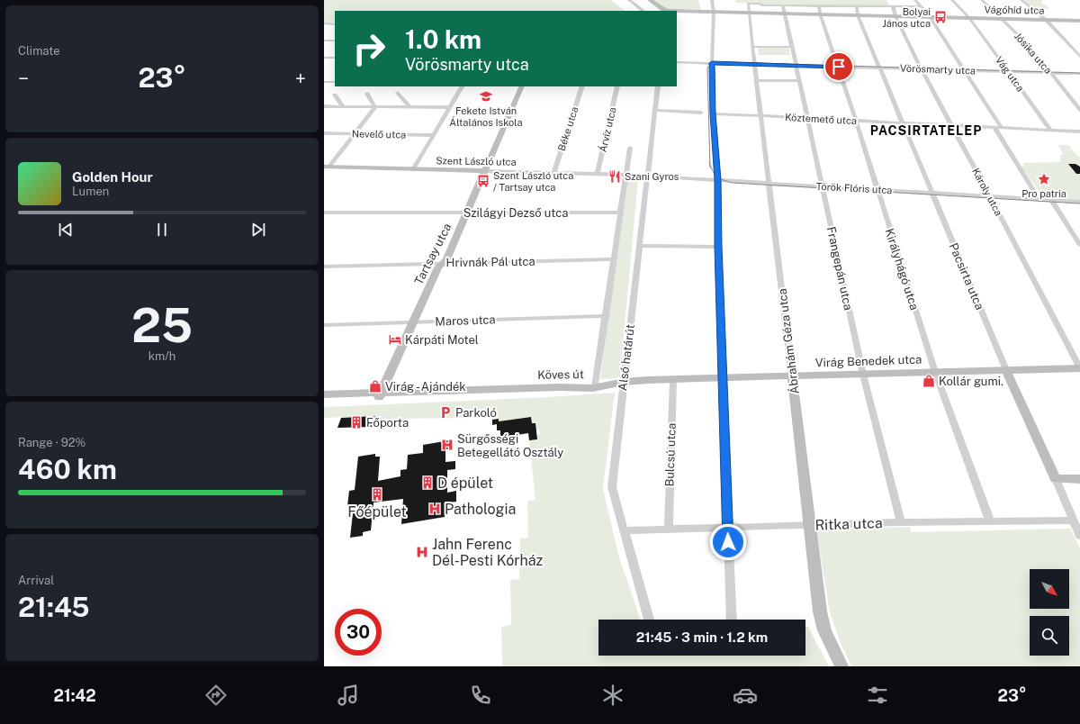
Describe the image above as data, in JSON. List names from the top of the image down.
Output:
{
  "streets": {
    "street": [
      "Vágóhíd utca",
      "Jósika utca",
      "Vörösmarty utca",
      "Vág utca",
      "Köztemető utca",
      "Béke utca",
      "Árvíz utca",
      "Nevelő utca",
      "Szent László utca",
      "Török Flóris utca",
      "Károly utca",
      "Szilágyi Dezső utca",
      "Tartsay utca",
      "Hrivnák Pál utca",
      "Frangepán utca",
      "Királyhágó utca",
      "Pacsirta utca",
      "Maros utca",
      "Ábrahám Géza utca",
      "Alsó határút",
      "Virág Benedek utca",
      "Köves út",
      "Bulcsú utca",
      "Ritka utca"
    ]
  },
  "crossings": [
    ["Vágóhíd utca", "Jósika utca"],
    ["Vágóhíd utca", "Vág utca"],
    ["Vágóhíd utca", "Károly utca"],
    ["Vágóhíd utca", "Frangepán utca"],
    ["Vágóhíd utca", "Királyhágó utca"],
    ["Vágóhíd utca", "Pacsirta utca"],
    ["Vágóhíd utca", "Ábrahám Géza utca"],
    ["Jósika utca", "Vörösmarty utca"],
    ["Vörösmarty utca", "Vág utca"],
    ["Vörösmarty utca", "Károly utca"],
    ["Vörösmarty utca", "Frangepán utca"],
    ["Vörösmarty utca", "Királyhágó utca"],
    ["Vörösmarty utca", "Pacsirta utca"],
    ["Vörösmarty utca", "Ábrahám Géza utca"],
    ["Vág utca", "Köztemető utca"],
    ["Köztemető utca", "Károly utca"],
    ["Köztemető utca", "Frangepán utca"],
    ["Köztemető utca", "Királyhágó utca"],
    ["Köztemető utca", "Pacsirta utca"],
    ["Köztemető utca", "Ábrahám Géza utca"],
    ["Béke utca", "Szent László utca"],
    ["Árvíz utca", "Szent László utca"],
    ["Szent László utca", "Török Flóris utca"],
    ["Szent László utca", "Tartsay utca"],
    ["Török Flóris utca", "Károly utca"],
    ["Török Flóris utca", "Frangepán utca"],
    ["Török Flóris utca", "Királyhágó utca"],
    ["Török Flóris utca", "Pacsirta utca"],
    ["Török Flóris utca", "Ábrahám Géza utca"],
    ["Török Flóris utca", "Alsó határút"],
    ["Károly utca", "Virág Benedek utca"],
    ["Szilágyi Dezső utca", "Tartsay utca"],
    ["Tartsay utca", "Hrivnák Pál utca"],
    ["Tartsay utca", "Maros utca"],
    ["Tartsay utca", "Köves út"],
    ["Frangepán utca", "Ábrahám Géza utca"],
    ["Frangepán utca", "Virág Benedek utca"],
    ["Frangepán utca", "Ritka utca"],
    ["Királyhágó utca", "Virág Benedek utca"],
    ["Királyhágó utca", "Ritka utca"],
    ["Pacsirta utca", "Virág Benedek utca"],
    ["Pacsirta utca", "Ritka utca"],
    ["Ábrahám Géza utca", "Virág Benedek utca"],
    ["Ábrahám Géza utca", "Ritka utca"],
    ["Alsó határút", "Virág Benedek utca"],
    ["Alsó határút", "Ritka utca"],
    ["Virág Benedek utca", "Köves út"],
    ["Virág Benedek utca", "Bulcsú utca"],
    ["Bulcsú utca", "Ritka utca"]
  ],
  "districts": ["PACSIRTATELEP"],
  "places": {
    "bus stop": ["Bolyai János utca", "Szent László utca / Tartsay utca"],
    "school or university": ["Fekete István Általános Iskola"],
    "restaurant": ["Szani Gyros"],
    "place": ["Pro patria"],
    "hotel": ["Kárpáti Motel"],
    "shop": ["Kollár gumi.", "Virág - Ajándék"],
    "parking": ["Parkoló"],
    "building": ["Főporta", "D épület", "Főépület"],
    "hospital": ["Sürgősségi Betegellátó Osztály", "Pathologia", "Jahn Ferenc Dél-Pesti Kórház"]
  },
  "north": "bottom right",
  "page": {
    "tile": [
      "Climate",
      ["25", "km/h"],
      ["Range · 92%", "460 km"],
      ["Arrival", "21:45"]
    ],
    "turn": ["1.0 km", "Vörösmarty utca"],
    "heat": ["−", "23°", "+"],
    "song": ["Golden Hour", "Lumen"],
    "limit": "30",
    "trip": "21:45 · 3 min · 1.2 km",
    "tabs": ["21:42", "23°"]
  }
}
